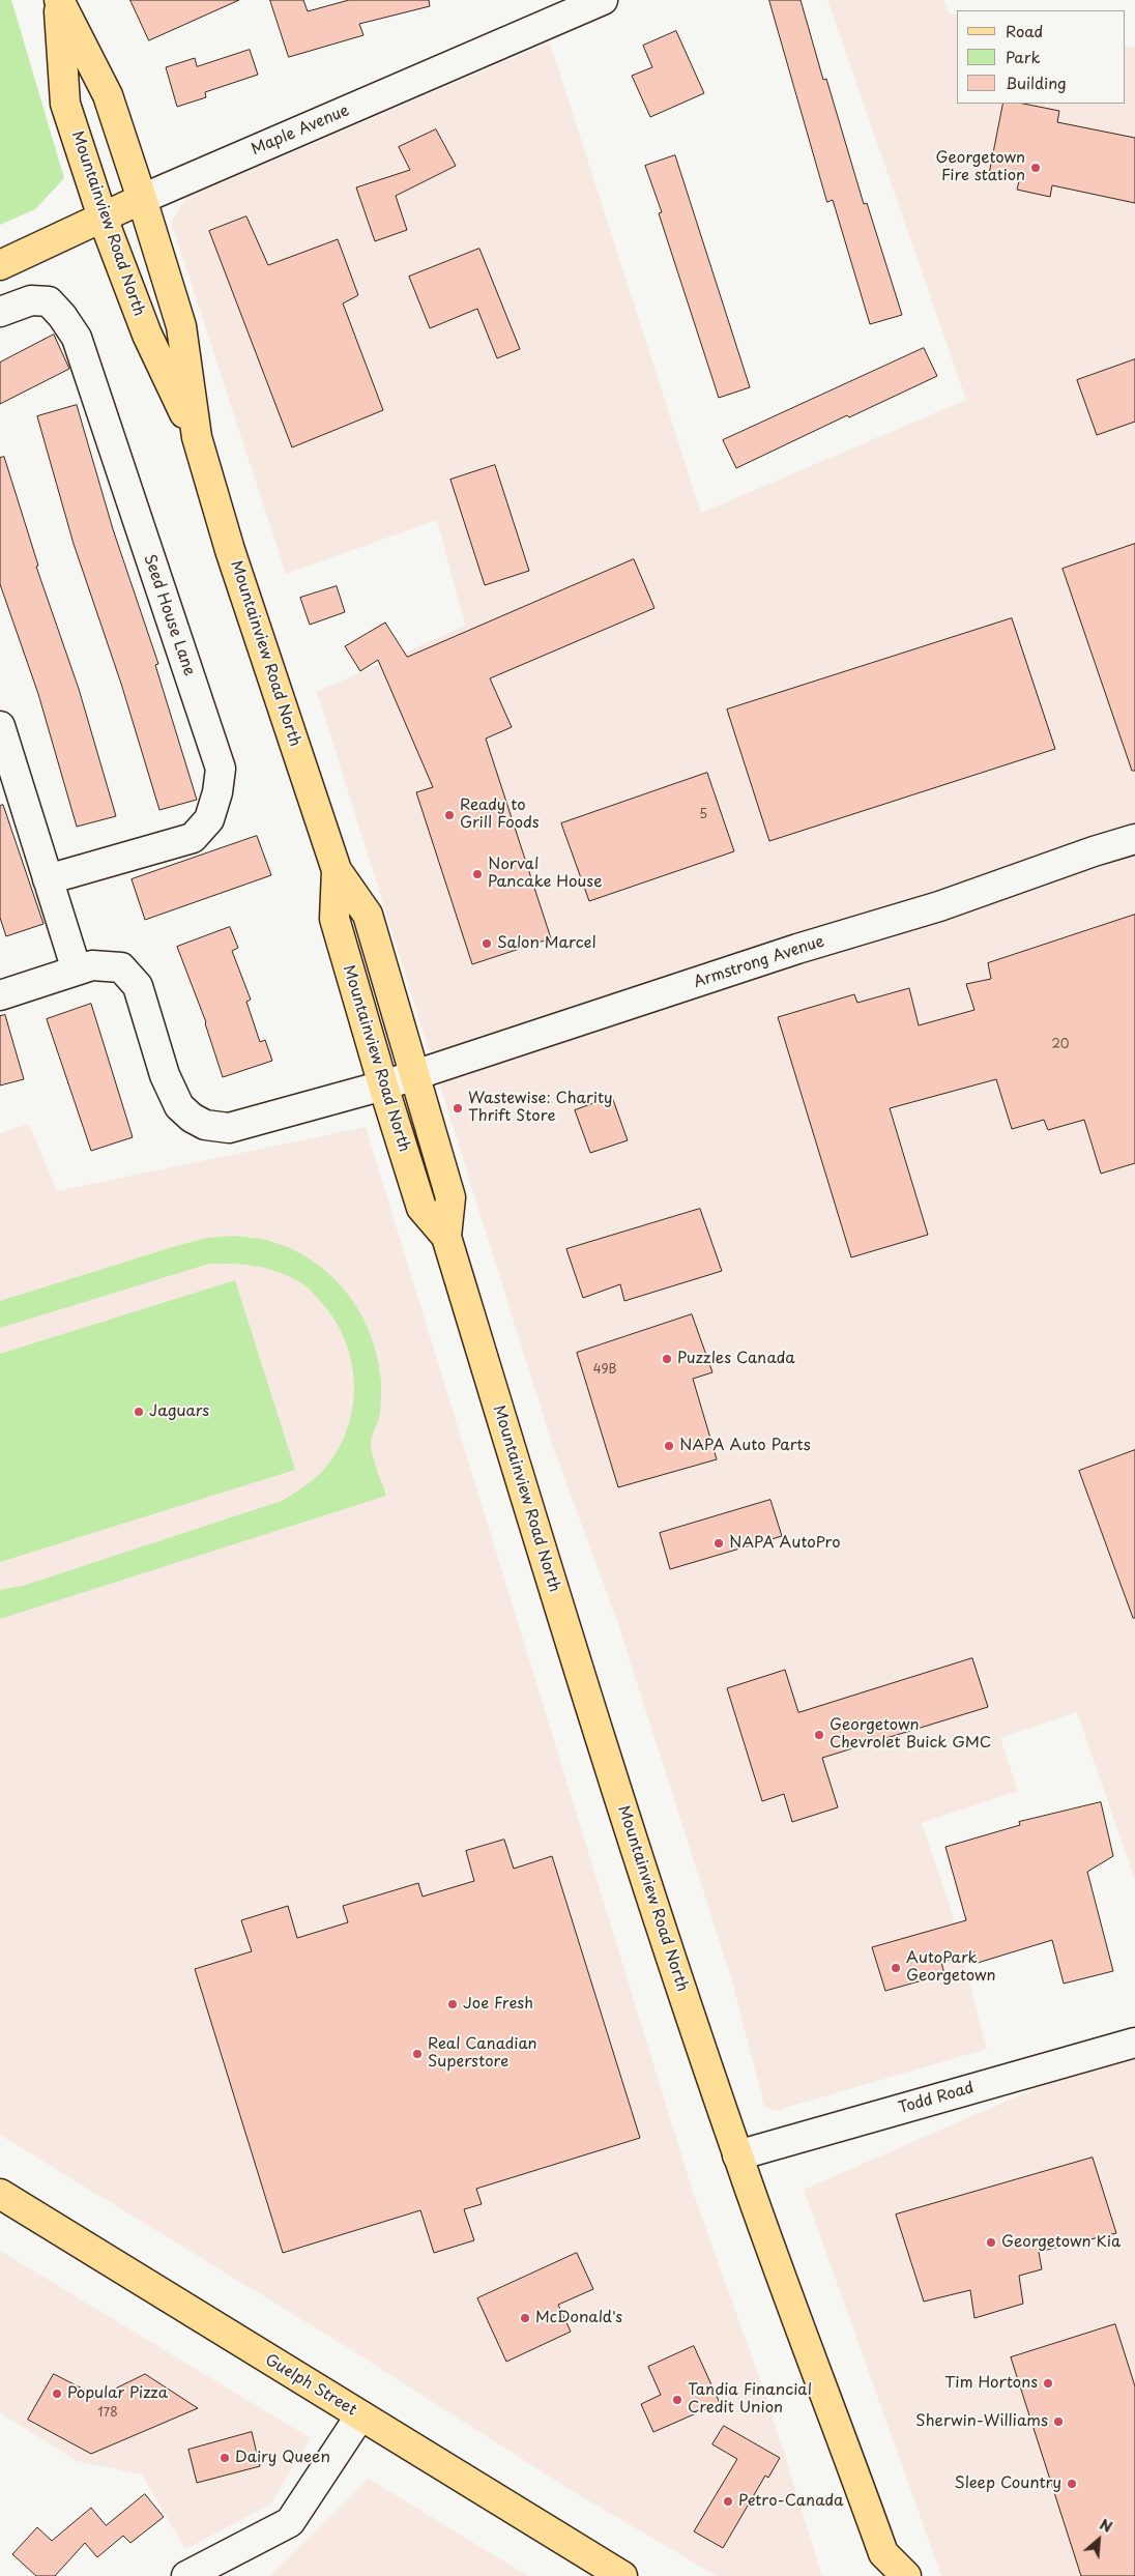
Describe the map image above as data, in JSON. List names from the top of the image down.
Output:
{
  "streets": {
    "main road": ["Maple Avenue", "Mountainview Road North", "Guelph Street"],
    "street": ["Seed House Lane", "Armstrong Avenue", "Todd Road"]
  },
  "crossings": [
    ["Maple Avenue", "Mountainview Road North"],
    ["Mountainview Road North", "Armstrong Avenue"],
    ["Mountainview Road North", "Todd Road"]
  ],
  "places": [
    "Georgetown Fire station",
    "Ready to Grill Foods",
    "Norval Pancake House",
    "Salon Marcel",
    "Wastewise: Charity Thrift Store",
    "Puzzles Canada",
    "Jaguars",
    "NAPA Auto Parts",
    "NAPA AutoPro",
    "Georgetown Chevrolet Buick GMC",
    "AutoPark Georgetown",
    "Joe Fresh",
    "Real Canadian Superstore",
    "Georgetown Kia",
    "McDonald's",
    "Tim Hortons",
    "Popular Pizza",
    "Tandia Financial Credit Union",
    "Sherwin-Williams",
    "Dairy Queen",
    "Sleep Country",
    "Petro-Canada"
  ],
  "house_numbers": [
    "5",
    "20",
    "49B",
    "178"
  ],
  "legend": ["Road", "Park", "Building"],
  "north": "top right"
}
